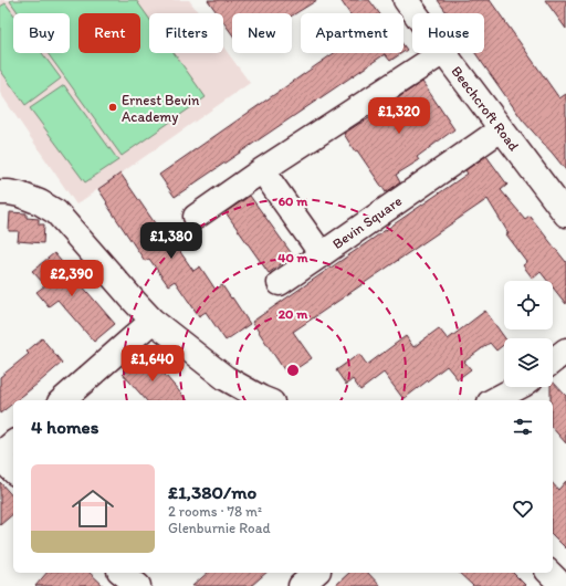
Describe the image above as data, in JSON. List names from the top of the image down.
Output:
{
  "streets": {
    "street": ["Beechcroft Road", "Bevin Square"]
  },
  "crossings": [
    ["Beechcroft Road", "Bevin Square"]
  ],
  "places": ["Ernest Bevin Academy"],
  "page": {
    "chip": [
      "Buy",
      "Rent",
      "Filters",
      "New",
      "Apartment",
      "House"
    ],
    "price": [
      "£1,320",
      "£1,380",
      "£2,390",
      "£1,640"
    ],
    "heading": "4 homes",
    "list": [
      {
        "name": "£1,380/mo",
        "note": "2 rooms · 78 m² · Glenburnie Road"
      }
    ]
  },
  "rings": ["60 m", "40 m", "20 m"]
}
